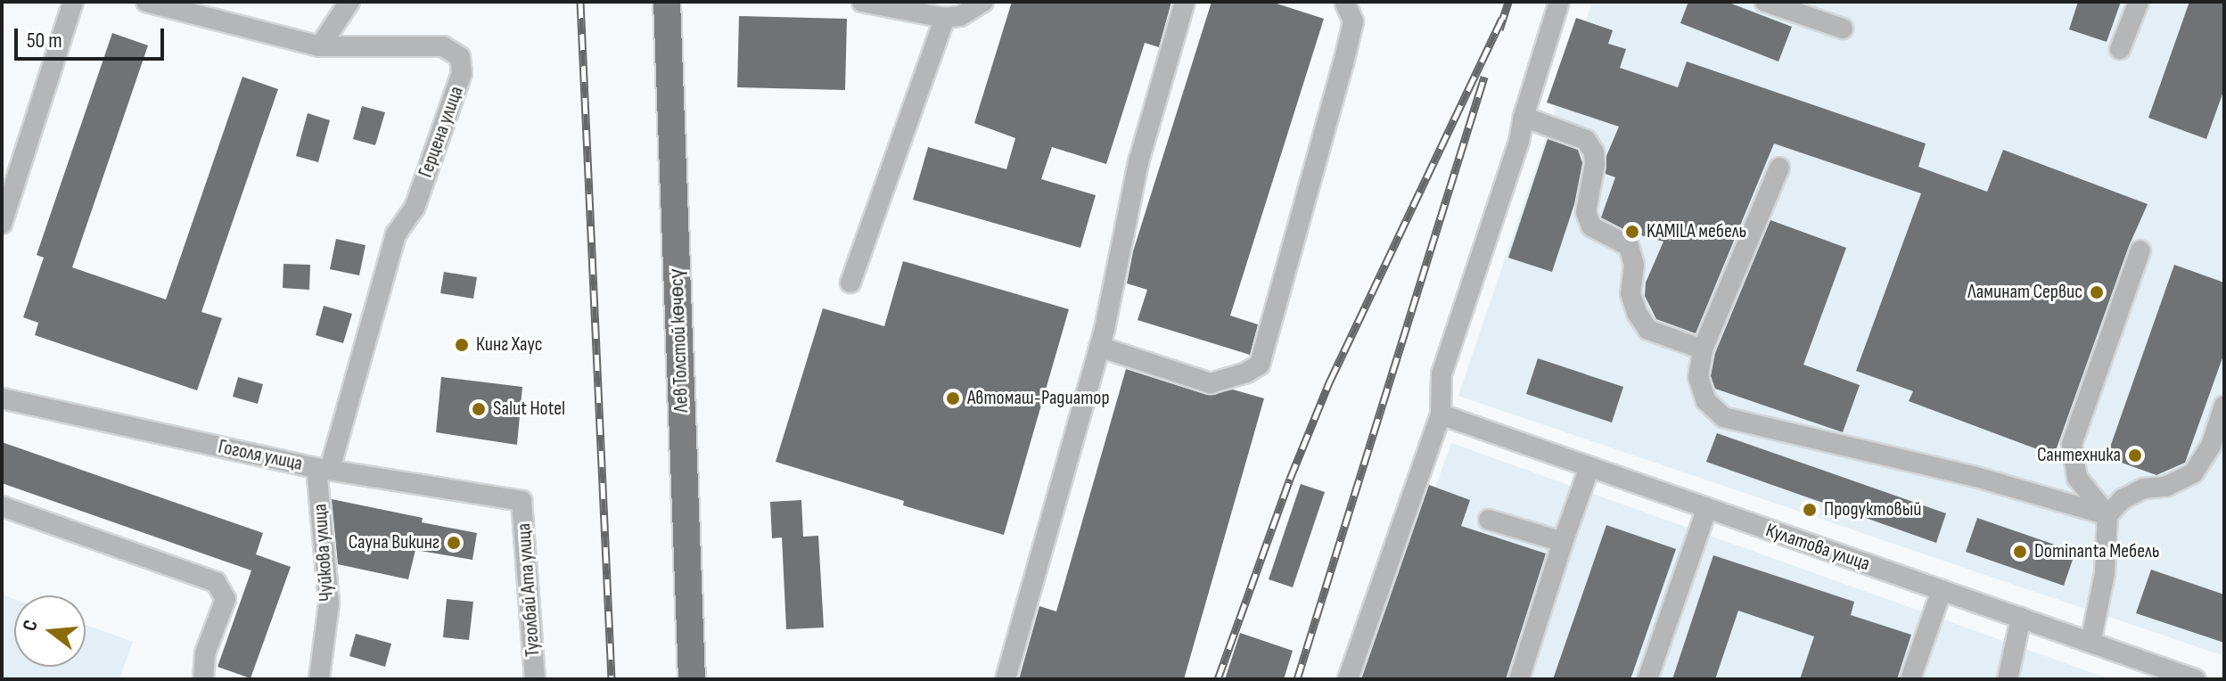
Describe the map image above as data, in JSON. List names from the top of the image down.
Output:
{
  "streets": {
    "main road": ["Лев Толстой көчөсү"],
    "street": [
      "Герцена улица",
      "Гоголя улица",
      "Кулатова улица",
      "Чуйкова улица",
      "Туголбай Ата улица"
    ]
  },
  "crossings": [
    ["Герцена улица", "Гоголя улица"],
    ["Герцена улица", "Чуйкова улица"],
    ["Гоголя улица", "Чуйкова улица"],
    ["Гоголя улица", "Туголбай Ата улица"]
  ],
  "places": [
    "KAMILA мебель",
    "Ламинат Сервис",
    "Кинг Хаус",
    "Автомаш-Радиатор",
    "Salut Hotel",
    "Сантехника",
    "Продуктовый",
    "Сауна Викинг",
    "Dominanta Мебель"
  ],
  "scale_bar": "50 m",
  "north": "left"
}
